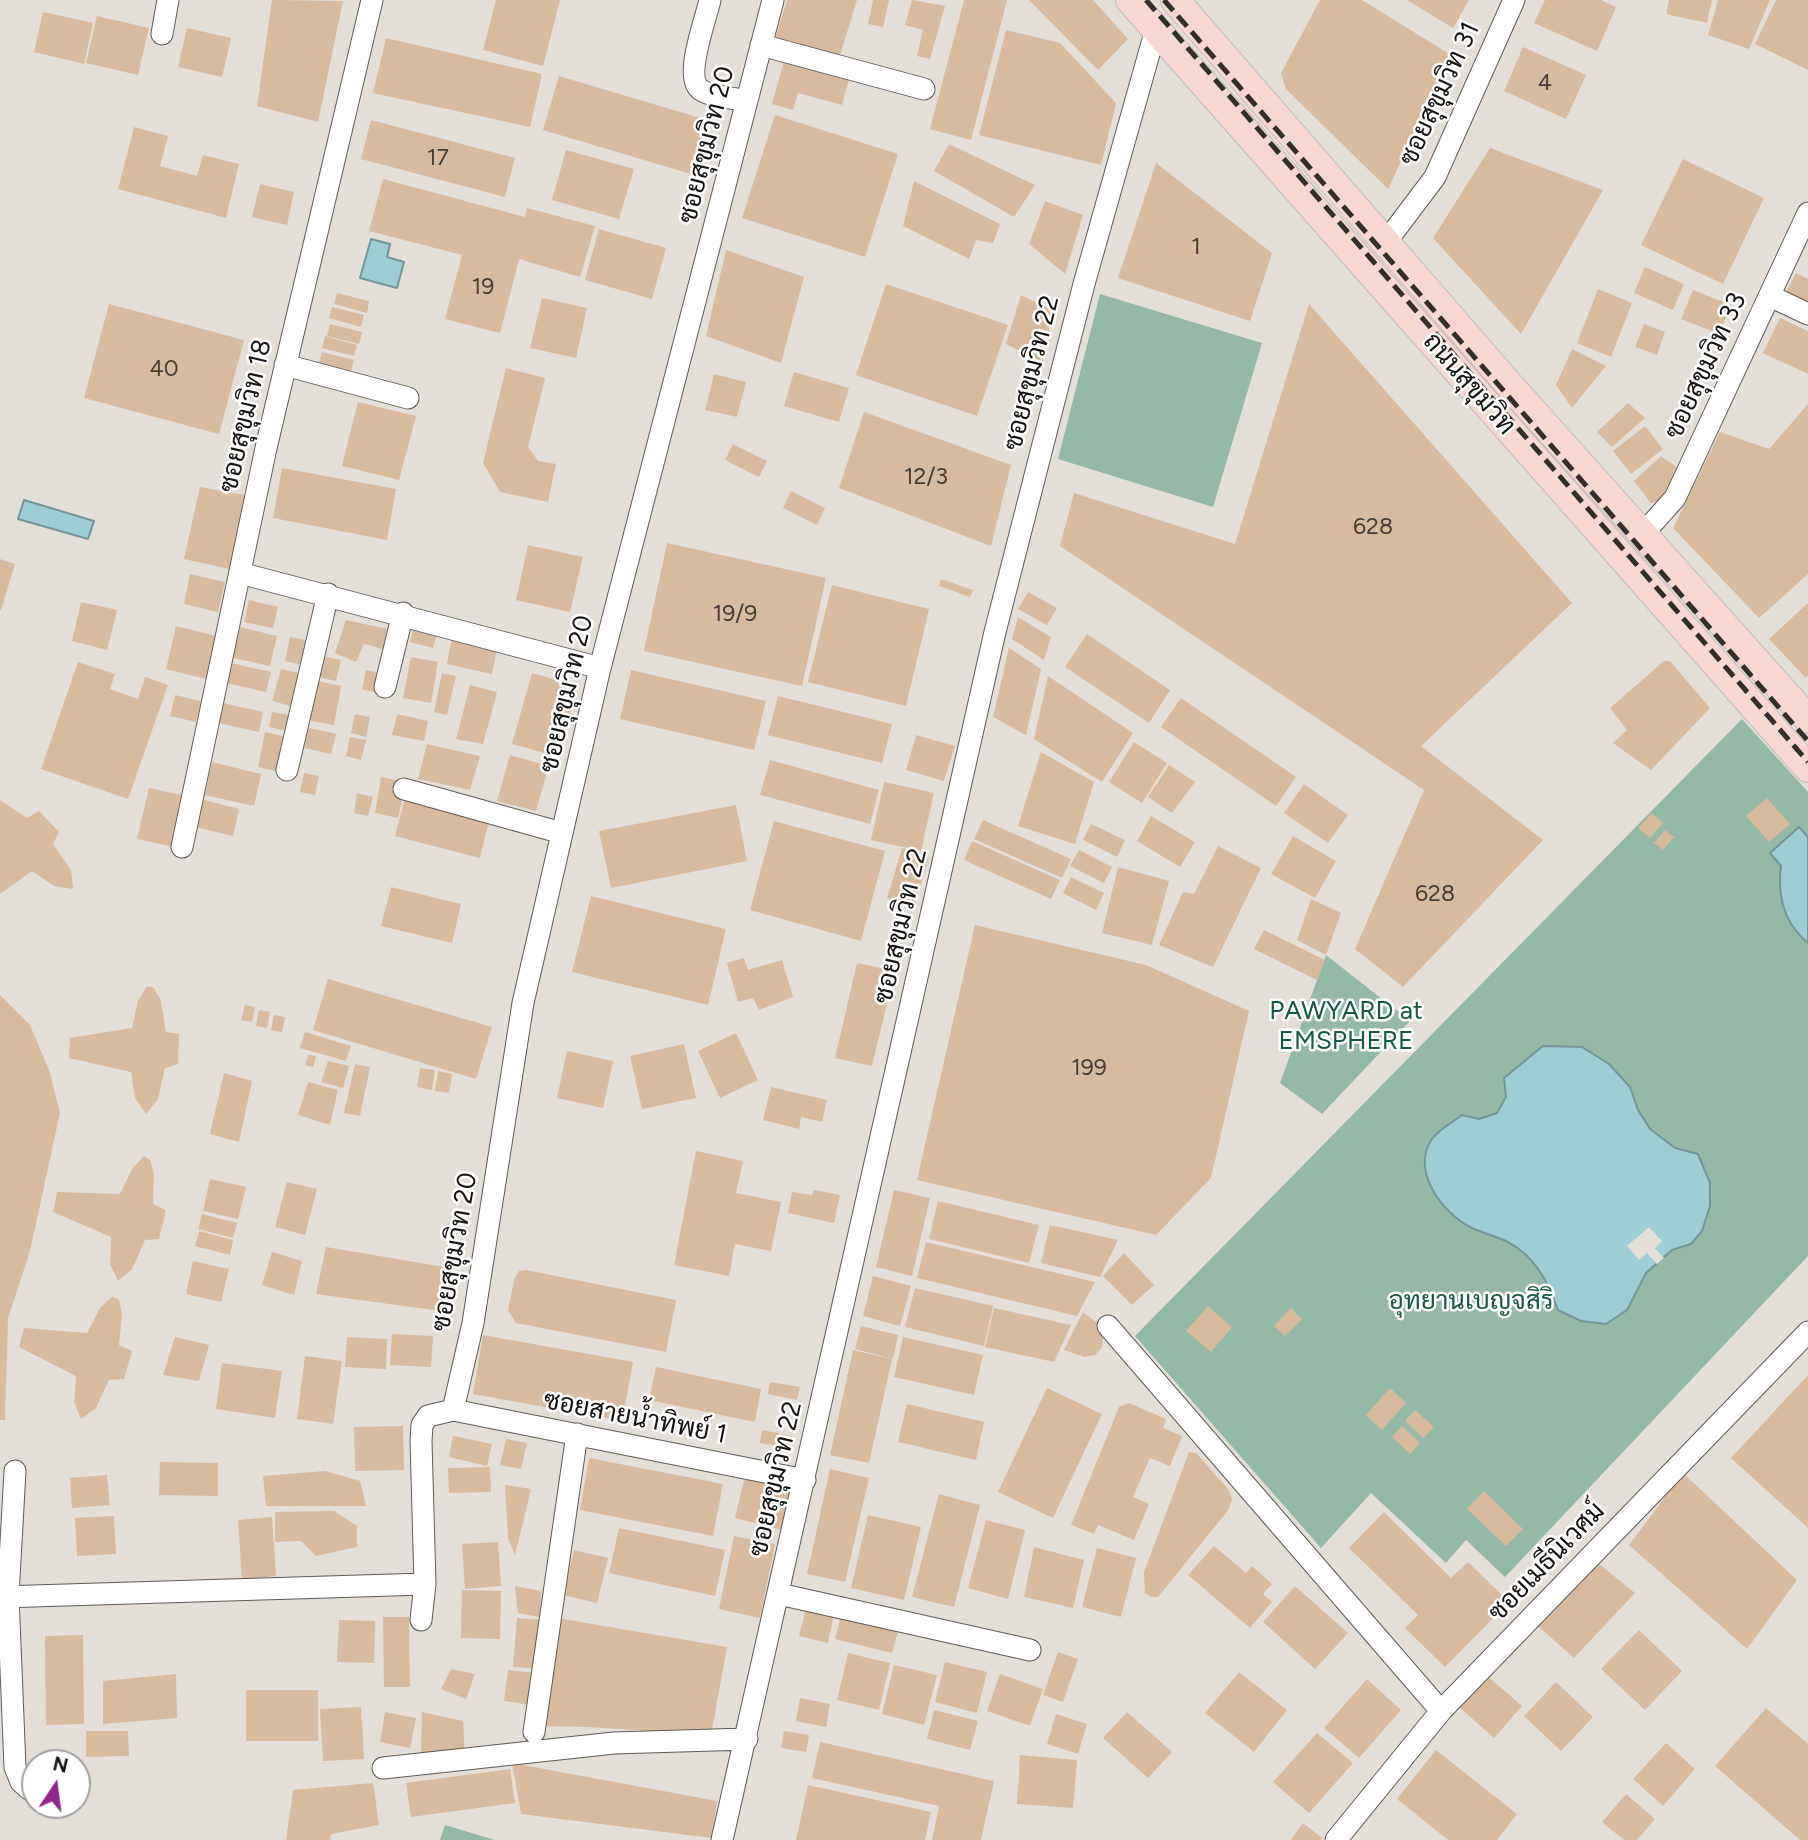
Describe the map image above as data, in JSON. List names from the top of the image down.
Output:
{
  "streets": {
    "main road": ["ถนนสุขุมวิท"],
    "street": [
      "ซอยสุขุมวิท 31",
      "ซอยสุขุมวิท 20",
      "ซอยสุขุมวิท 33",
      "ซอยสุขุมวิท 22",
      "ซอยสุขุมวิท 18",
      "ซอยสายน้ำทิพย์ 1",
      "ซอยเมธีนิเวศม์"
    ]
  },
  "crossings": [
    ["ซอยสุขุมวิท 31", "ถนนสุขุมวิท"],
    ["ซอยสุขุมวิท 20", "ซอยสายน้ำทิพย์ 1"],
    ["ซอยสุขุมวิท 33", "ถนนสุขุมวิท"],
    ["ซอยสุขุมวิท 22", "ถนนสุขุมวิท"],
    ["ซอยสุขุมวิท 22", "ซอยสายน้ำทิพย์ 1"]
  ],
  "parks": ["PAWYARD at EMSPHERE", "อุทยานเบญจสิริ"],
  "house_numbers": [
    "4",
    "17",
    "1",
    "19",
    "40",
    "12/3",
    "628",
    "19/9",
    "628",
    "199"
  ],
  "north": "top"
}
